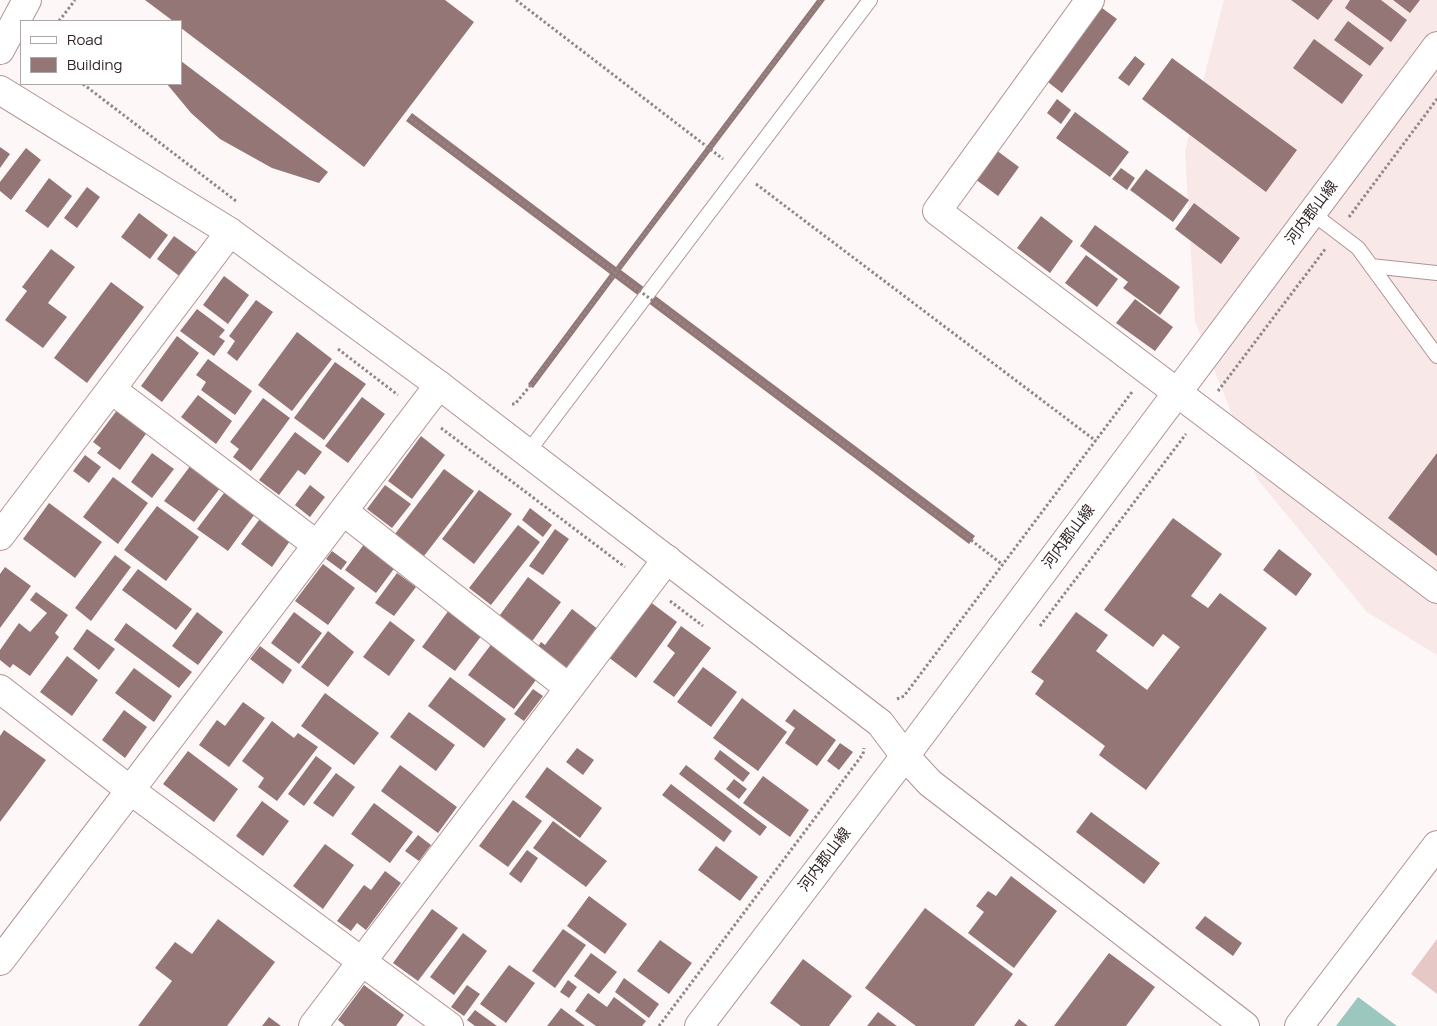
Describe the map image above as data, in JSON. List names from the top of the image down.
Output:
{
  "streets": {
    "street": ["河内郡山線"]
  },
  "legend": ["Road", "Building"]
}
